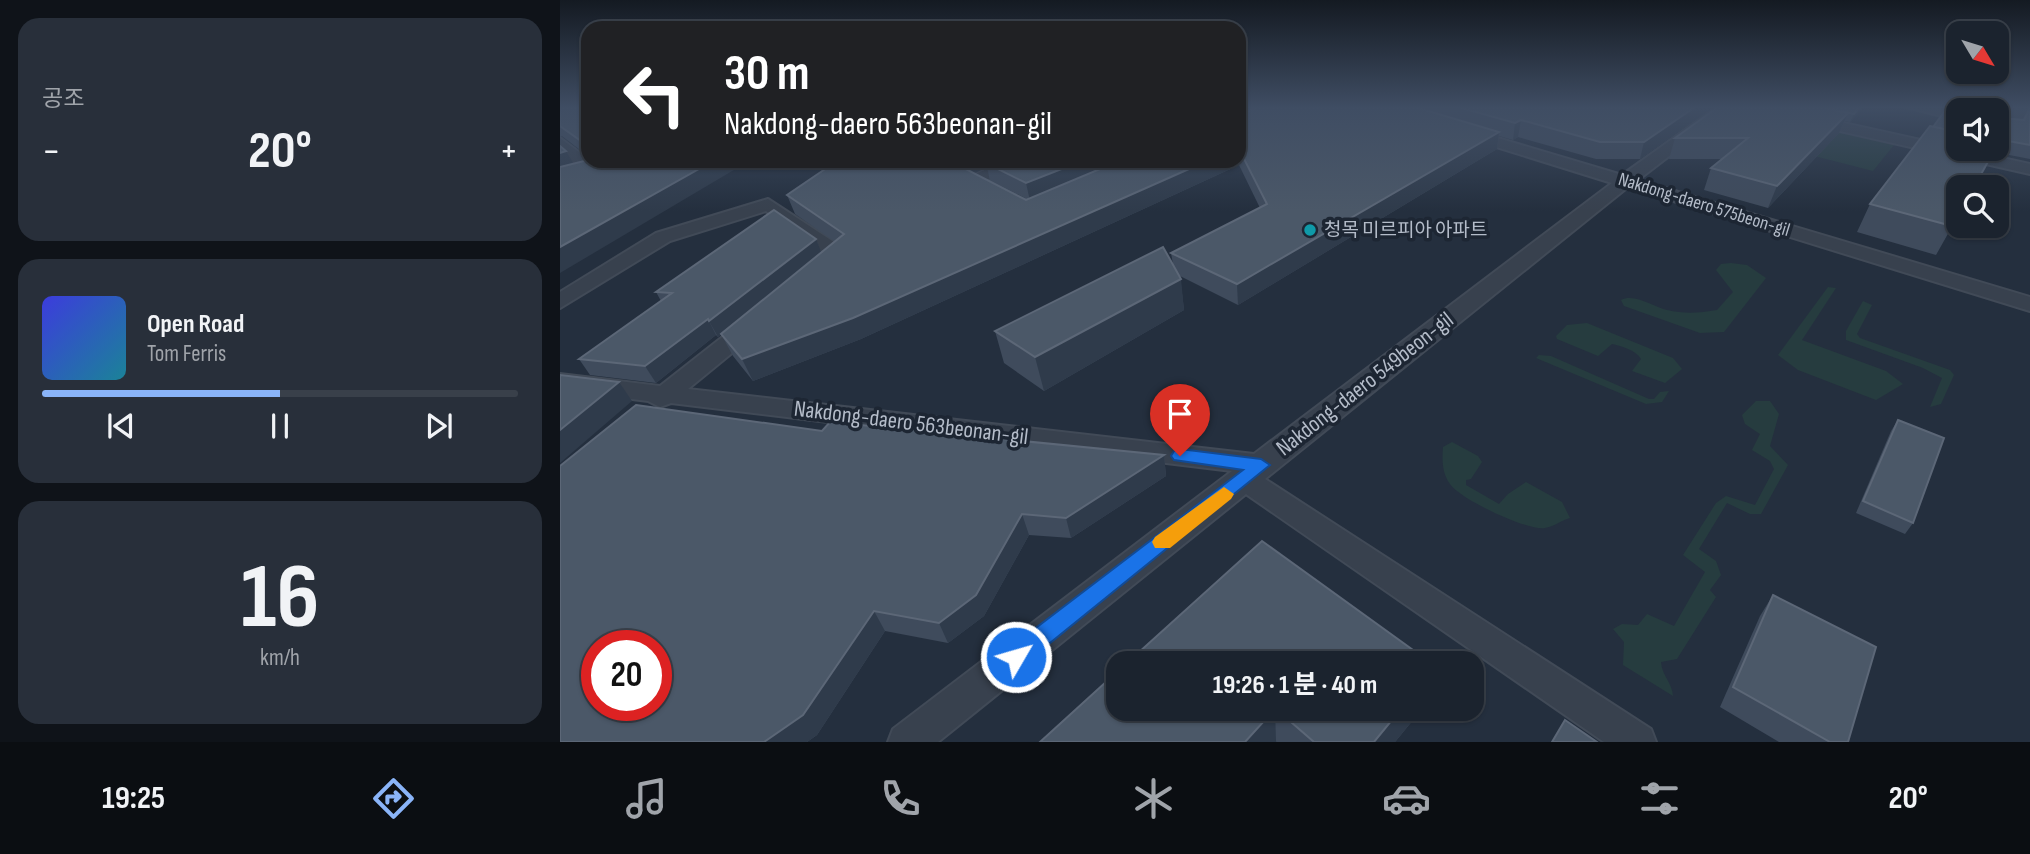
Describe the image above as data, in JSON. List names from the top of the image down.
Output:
{
  "streets": {
    "lane": ["Nakdong-daero 575beon-gil", "Nakdong-daero 549beon-gil", "Nakdong-daero 563beonan-gil"]
  },
  "crossings": [
    ["Nakdong-daero 575beon-gil", "Nakdong-daero 549beon-gil"],
    ["Nakdong-daero 549beon-gil", "Nakdong-daero 563beonan-gil"]
  ],
  "places": ["청목 미르피아 아파트"],
  "north": "bottom right",
  "page": {
    "tile": [
      "공조",
      ["16", "km/h"]
    ],
    "turn": ["30 m", "Nakdong-daero 563beonan-gil"],
    "heat": ["−", "20°", "+"],
    "song": ["Open Road", "Tom Ferris"],
    "limit": "20",
    "trip": "19:26 · 1 분 · 40 m",
    "tabs": ["19:25", "20°"]
  }
}
